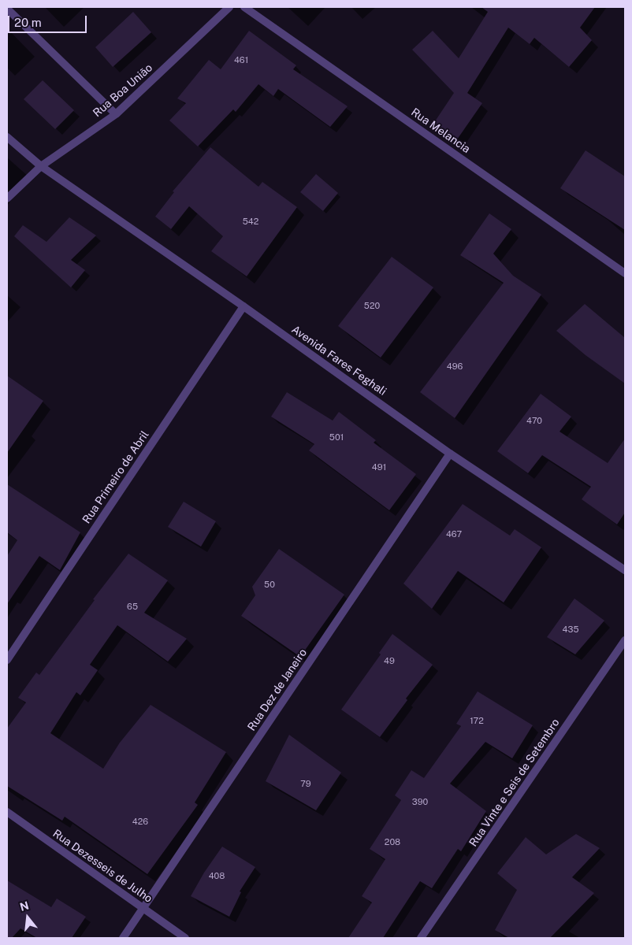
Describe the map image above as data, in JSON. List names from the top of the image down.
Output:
{
  "streets": {
    "street": [
      "Rua Boa União",
      "Rua Melancia",
      "Avenida Fares Feghali",
      "Rua Primeiro de Abril",
      "Rua Dez de Janeiro",
      "Rua Vinte e Seis de Setembro",
      "Rua Dezesseis de Julho"
    ]
  },
  "crossings": [
    ["Rua Boa União", "Avenida Fares Feghali"],
    ["Avenida Fares Feghali", "Rua Primeiro de Abril"],
    ["Avenida Fares Feghali", "Rua Dez de Janeiro"],
    ["Rua Dez de Janeiro", "Rua Dezesseis de Julho"]
  ],
  "house_numbers": [
    "461",
    "542",
    "520",
    "496",
    "470",
    "501",
    "491",
    "467",
    "50",
    "65",
    "435",
    "49",
    "172",
    "79",
    "390",
    "426",
    "208",
    "408"
  ],
  "scale_bar": "20 m",
  "north": "top"
}
